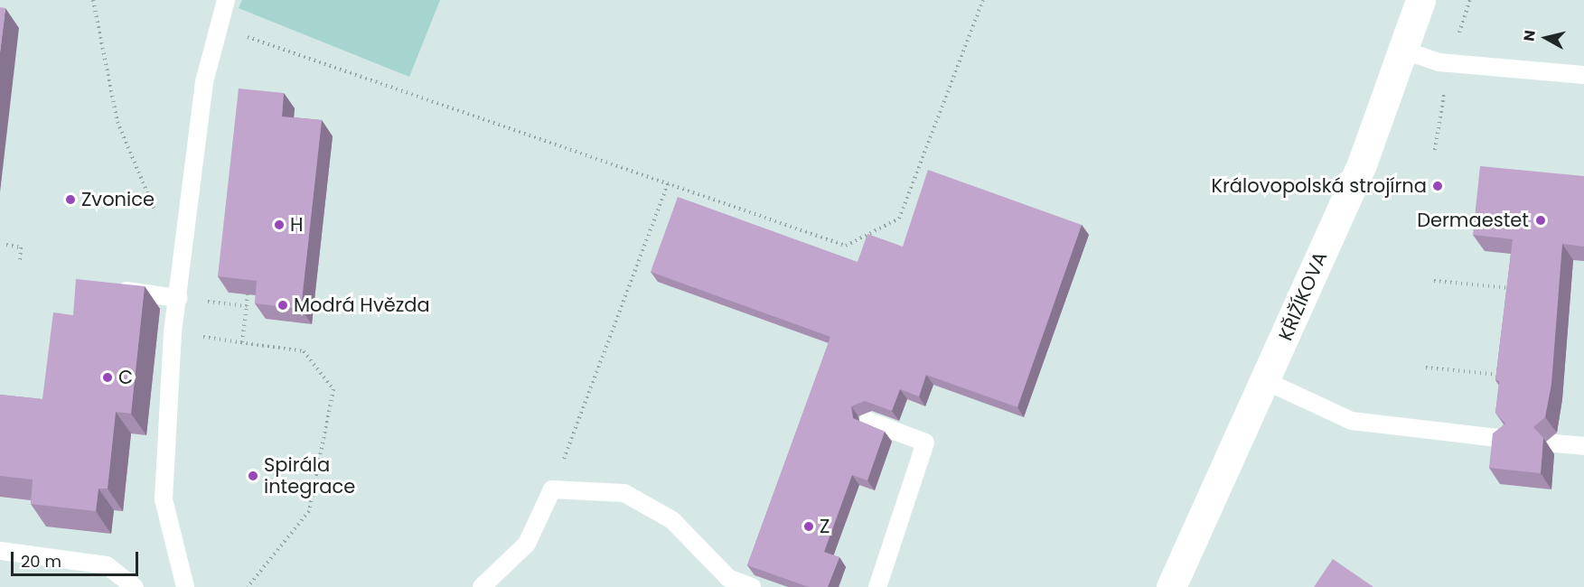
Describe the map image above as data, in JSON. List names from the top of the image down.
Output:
{
  "streets": {
    "street": ["KŘIŽÍKOVA"]
  },
  "places": [
    "Královopolská strojírna",
    "Zvonice",
    "Dermaestet",
    "H",
    "Modrá Hvězda",
    "C",
    "Spirála integrace",
    "Z"
  ],
  "scale_bar": "20 m",
  "north": "left"
}
